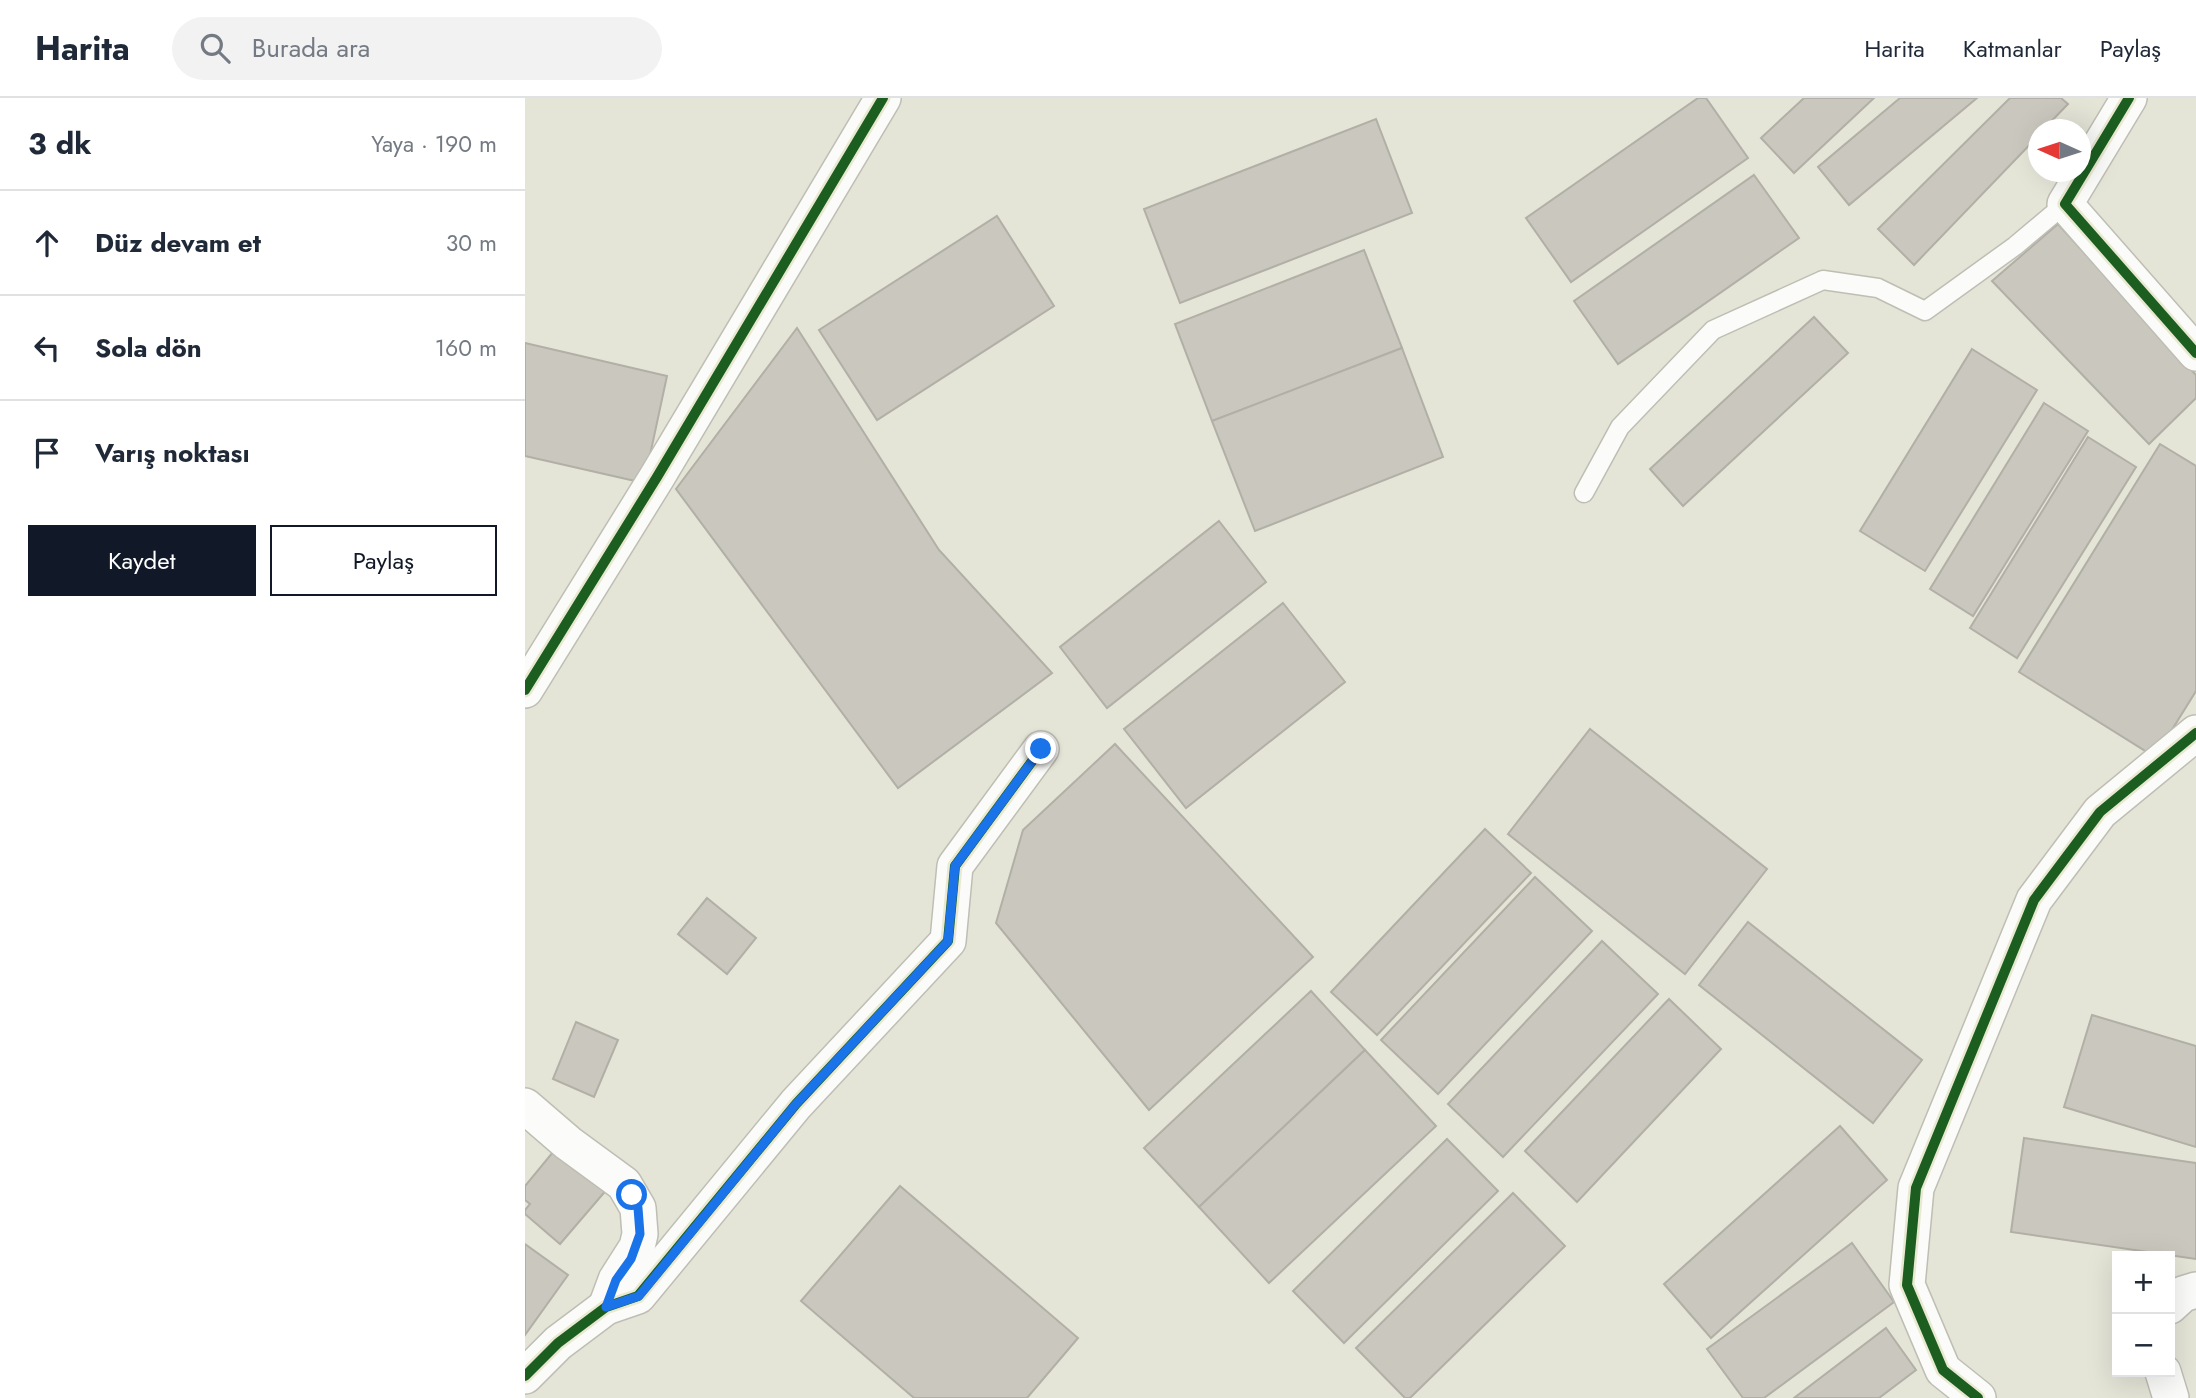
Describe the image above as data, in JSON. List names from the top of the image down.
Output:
{
  "north": "left",
  "page": {
    "header": "Harita",
    "search": "Burada ara",
    "nav": ["Harita", "Katmanlar", "Paylaş"],
    "heading": ["3 dk", "Yaya · 190 m"],
    "list": [
      ["Düz devam et", "30 m"],
      ["Sola dön", "160 m"],
      "Varış noktası"
    ],
    "buttons": ["Kaydet", "Paylaş"],
    "map_buttons": ["+", "−"]
  }
}
